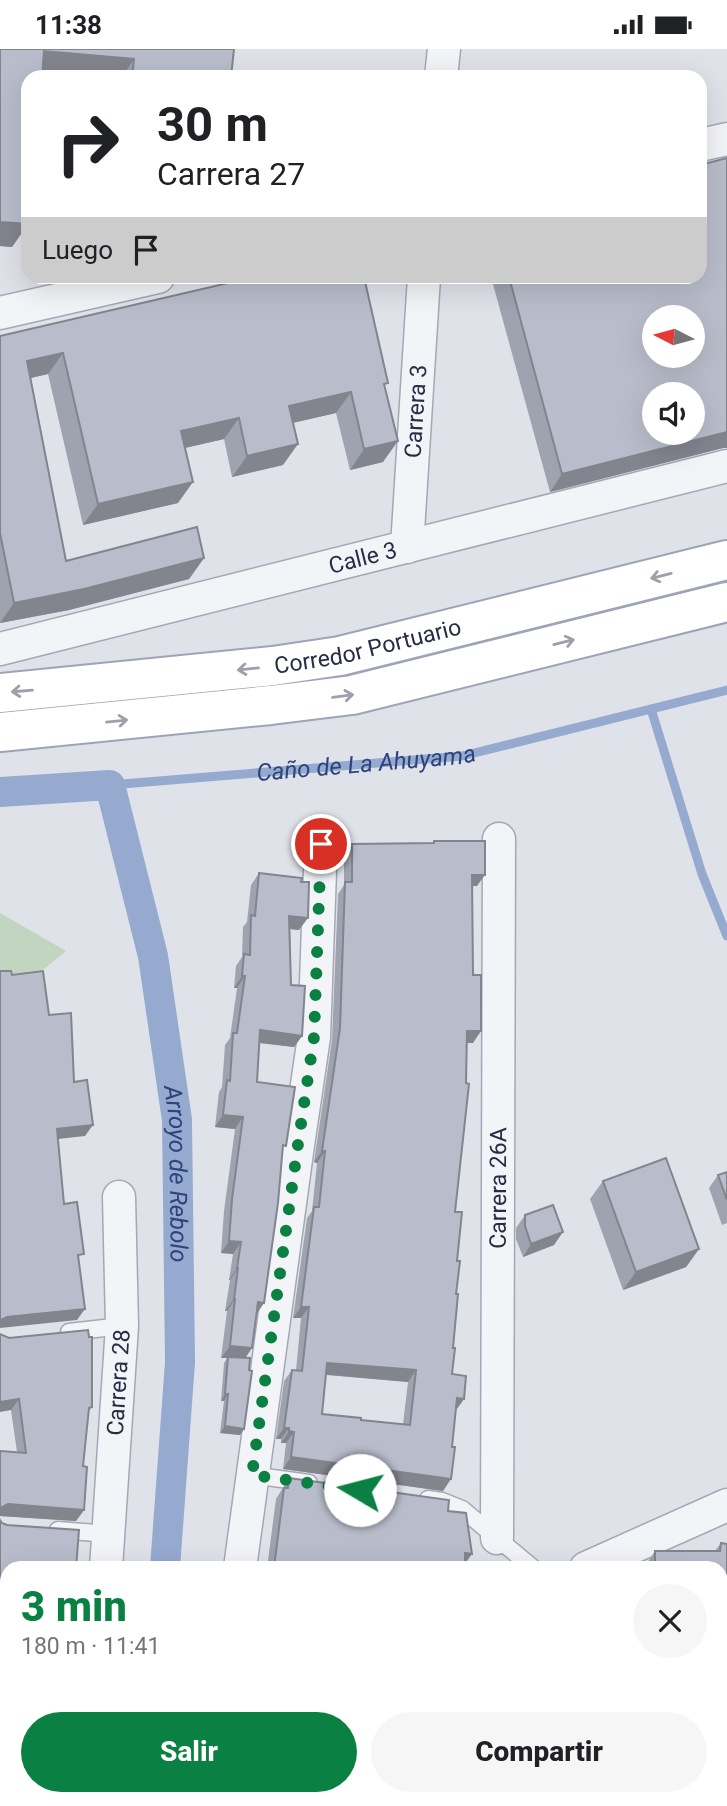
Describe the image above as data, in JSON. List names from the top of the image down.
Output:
{
  "streets": {
    "main road": ["Corredor Portuario"],
    "street": [
      "Carrera 3",
      "Calle 3",
      "Carrera 26A",
      "Carrera 28"
    ]
  },
  "crossings": [
    ["Carrera 3", "Calle 3"]
  ],
  "water": ["Caño de La Ahuyama", "Arroyo de Rebolo"],
  "north": "left",
  "page": {
    "status": "11:38",
    "turn": ["30 m", "Carrera 27"],
    "then": "Luego",
    "heading": ["3 min", "180 m · 11:41"],
    "buttons": ["Salir", "Compartir"]
  }
}
